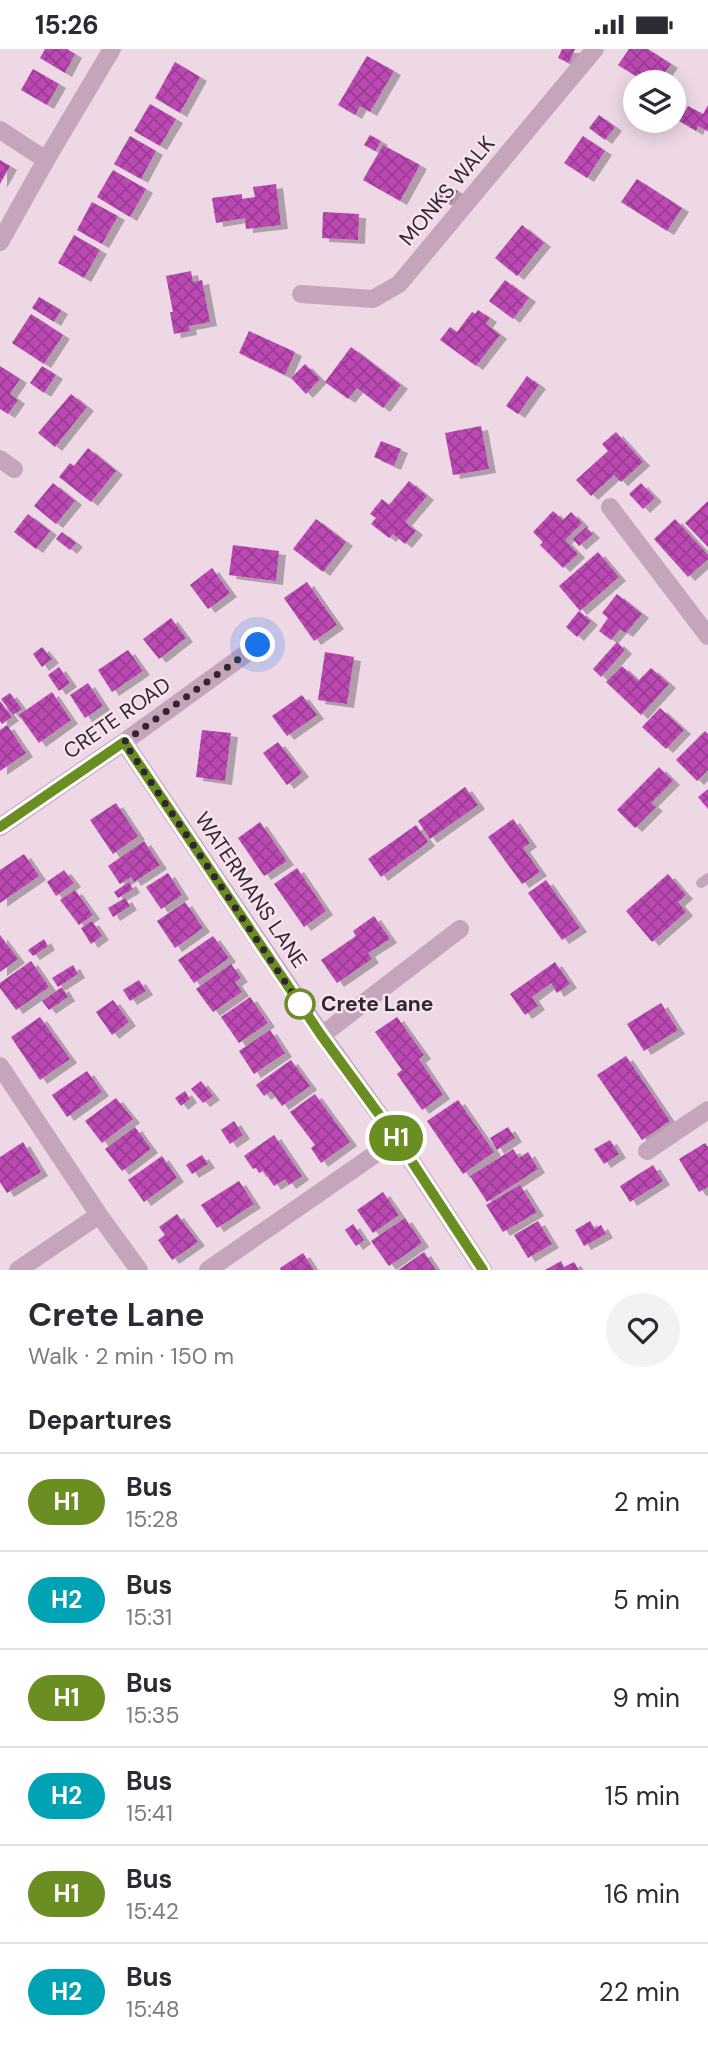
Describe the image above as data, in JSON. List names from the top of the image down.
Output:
{
  "streets": {
    "street": ["MONKS WALK", "CRETE ROAD", "WATERMANS LANE"]
  },
  "crossings": [
    ["CRETE ROAD", "WATERMANS LANE"]
  ],
  "places": ["Crete Lane"],
  "lines": ["bus line H1"],
  "page": {
    "status": "15:26",
    "on_map": "H1",
    "heading": [
      ["Crete Lane", "Walk · 2 min · 150 m"],
      "Departures"
    ],
    "list": [
      {
        "mark": "H1",
        "name": "Bus",
        "note": "15:28",
        "value": "2 min"
      },
      {
        "mark": "H2",
        "name": "Bus",
        "note": "15:31",
        "value": "5 min"
      },
      {
        "mark": "H1",
        "name": "Bus",
        "note": "15:35",
        "value": "9 min"
      },
      {
        "mark": "H2",
        "name": "Bus",
        "note": "15:41",
        "value": "15 min"
      },
      {
        "mark": "H1",
        "name": "Bus",
        "note": "15:42",
        "value": "16 min"
      },
      {
        "mark": "H2",
        "name": "Bus",
        "note": "15:48",
        "value": "22 min"
      }
    ]
  }
}
